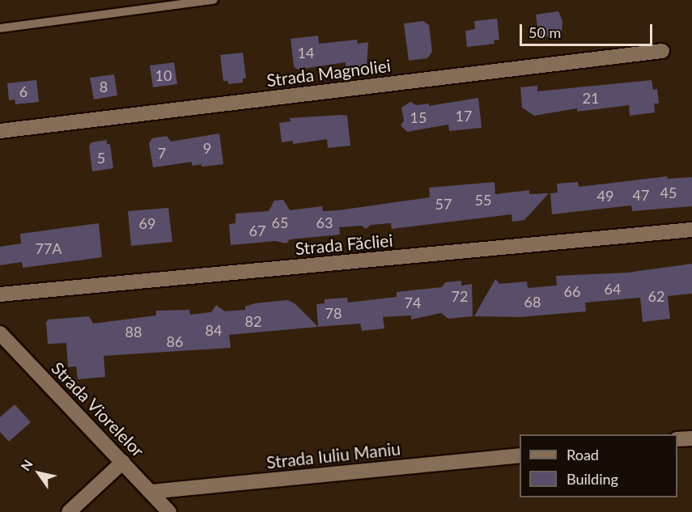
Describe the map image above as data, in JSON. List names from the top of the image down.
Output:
{
  "streets": {
    "street": [
      "Strada Magnoliei",
      "Strada Făcliei",
      "Strada Viorelelor",
      "Strada Iuliu Maniu"
    ]
  },
  "crossings": [
    ["Strada Viorelelor", "Strada Iuliu Maniu"]
  ],
  "house_numbers": [
    "14",
    "10",
    "8",
    "6",
    "21",
    "17",
    "15",
    "9",
    "7",
    "5",
    "45",
    "47",
    "49",
    "55",
    "57",
    "65",
    "63",
    "69",
    "67",
    "77A",
    "64",
    "66",
    "72",
    "62",
    "68",
    "74",
    "78",
    "82",
    "84",
    "88",
    "86"
  ],
  "legend": ["Road", "Building"],
  "scale_bar": "50 m",
  "north": "top left"
}
